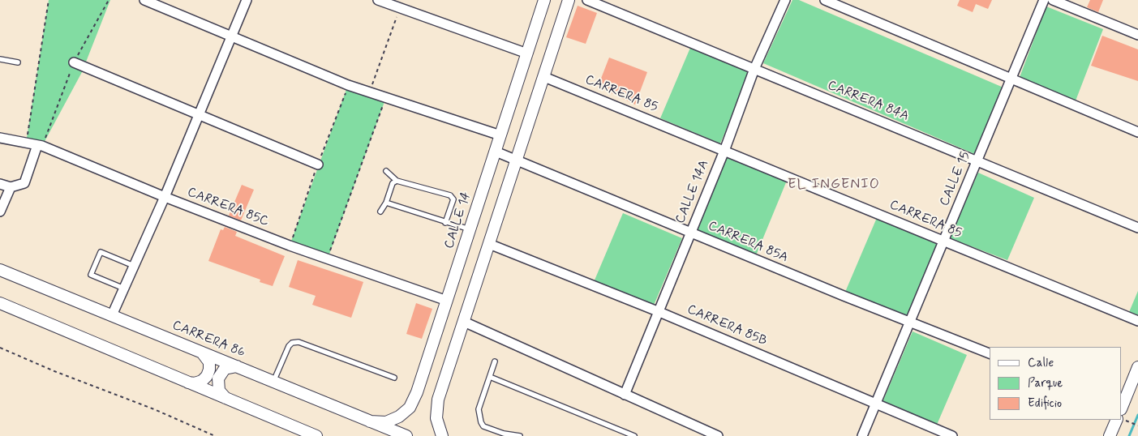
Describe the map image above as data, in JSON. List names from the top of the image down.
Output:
{
  "streets": {
    "street": [
      "CARRERA 85",
      "CARRERA 84A",
      "CALLE 15",
      "CALLE 14A",
      "CARRERA 85C",
      "CALLE 14",
      "CARRERA 85A",
      "CARRERA 85B",
      "CARRERA 86"
    ]
  },
  "crossings": [
    ["CARRERA 85", "CALLE 15"],
    ["CARRERA 85", "CALLE 14A"],
    ["CARRERA 84A", "CALLE 15"],
    ["CARRERA 84A", "CALLE 14A"],
    ["CALLE 15", "CARRERA 85A"],
    ["CALLE 15", "CARRERA 85B"],
    ["CALLE 14A", "CARRERA 85A"],
    ["CALLE 14A", "CARRERA 85B"],
    ["CARRERA 85C", "CALLE 14"],
    ["CALLE 14", "CARRERA 85A"],
    ["CALLE 14", "CARRERA 86"]
  ],
  "districts": ["EL INGENIO"],
  "legend": ["Calle", "Parque", "Edificio"]
}
